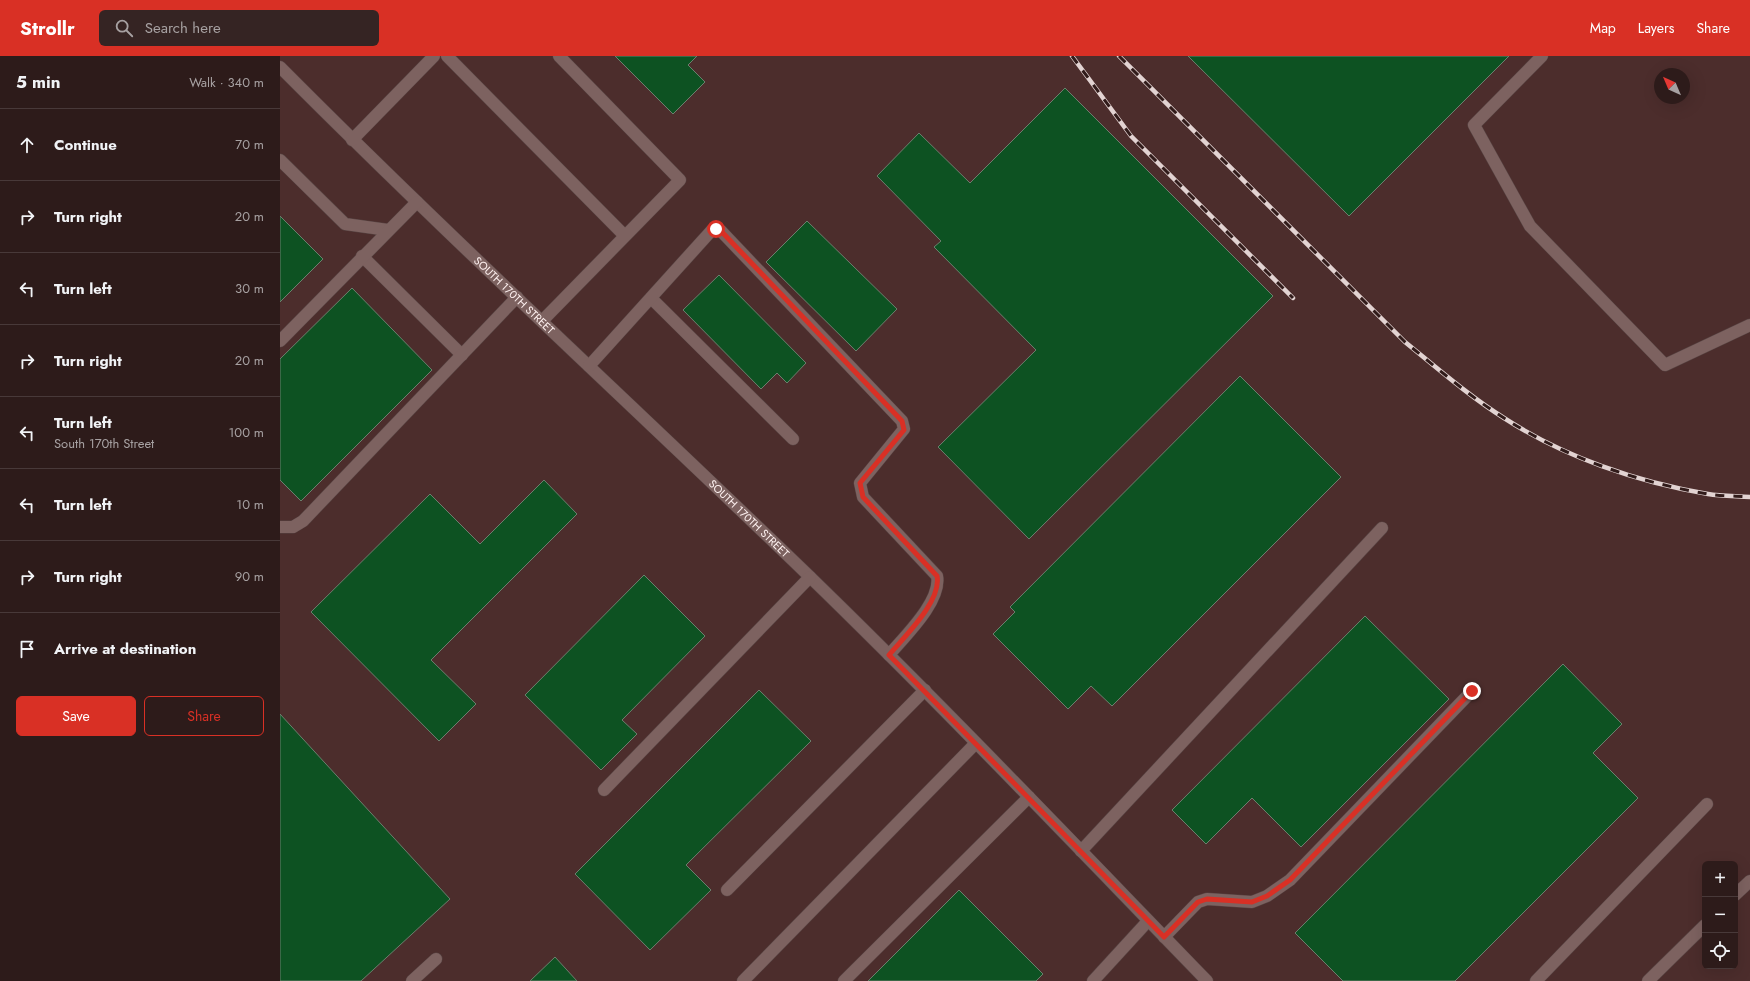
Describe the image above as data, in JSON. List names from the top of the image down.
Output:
{
  "streets": {
    "street": ["SOUTH 170TH STREET"]
  },
  "north": "top left",
  "page": {
    "header": "Strollr",
    "search": "Search here",
    "nav": ["Map", "Layers", "Share"],
    "heading": ["5 min", "Walk · 340 m"],
    "list": [
      ["Continue", "70 m"],
      ["Turn right", "20 m"],
      ["Turn left", "30 m"],
      ["Turn right", "20 m"],
      ["Turn left", "South 170th Street", "100 m"],
      ["Turn left", "10 m"],
      ["Turn right", "90 m"],
      "Arrive at destination"
    ],
    "buttons": ["Save", "Share"],
    "map_buttons": ["+", "−"]
  }
}
